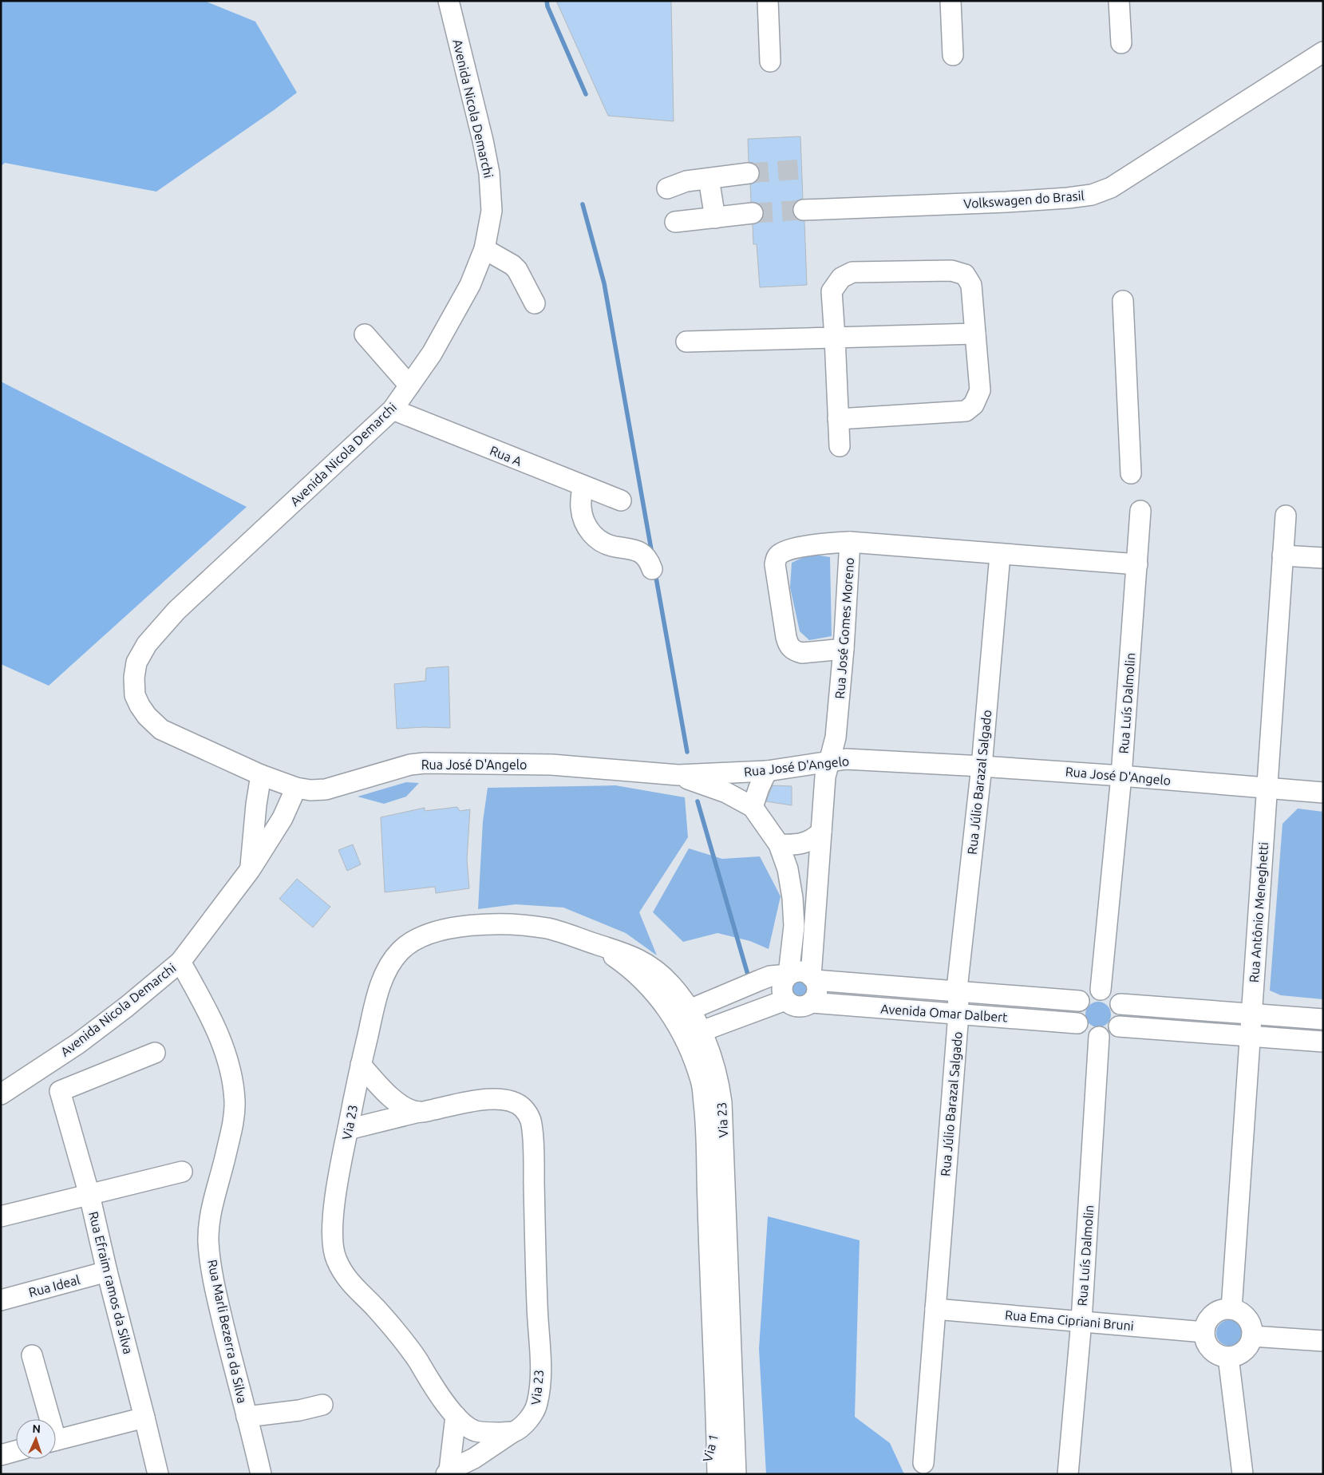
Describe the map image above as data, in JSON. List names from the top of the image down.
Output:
{
  "streets": {
    "street": [
      "Avenida Nicola Demarchi",
      "Volkswagen do Brasil",
      "Rua A",
      "Rua José Gomes Moreno",
      "Rua Luís Dalmolin",
      "Rua José D'Angelo",
      "Rua Júlio Barazal Salgado",
      "Rua Antônio Meneghetti",
      "Avenida Omar Dalbert",
      "Via 23",
      "Rua Efraim ramos da Silva",
      "Rua Ideal",
      "Rua Ema Cipriani Bruni",
      "Rua Marli Bezerra da Silva",
      "Via 1"
    ]
  },
  "crossings": [
    ["Avenida Nicola Demarchi", "Rua A"],
    ["Avenida Nicola Demarchi", "Rua José D'Angelo"],
    ["Avenida Nicola Demarchi", "Rua Marli Bezerra da Silva"],
    ["Rua José Gomes Moreno", "Rua Luís Dalmolin"],
    ["Rua José Gomes Moreno", "Rua José D'Angelo"],
    ["Rua José Gomes Moreno", "Rua Júlio Barazal Salgado"],
    ["Rua José Gomes Moreno", "Avenida Omar Dalbert"],
    ["Rua Luís Dalmolin", "Rua José D'Angelo"],
    ["Rua Luís Dalmolin", "Avenida Omar Dalbert"],
    ["Rua Luís Dalmolin", "Rua Ema Cipriani Bruni"],
    ["Rua José D'Angelo", "Rua Júlio Barazal Salgado"],
    ["Rua José D'Angelo", "Rua Antônio Meneghetti"],
    ["Rua Júlio Barazal Salgado", "Avenida Omar Dalbert"],
    ["Rua Júlio Barazal Salgado", "Rua Ema Cipriani Bruni"],
    ["Rua Antônio Meneghetti", "Rua Ema Cipriani Bruni"],
    ["Via 23", "Via 1"],
    ["Rua Efraim ramos da Silva", "Rua Ideal"]
  ],
  "north": "top"
}
